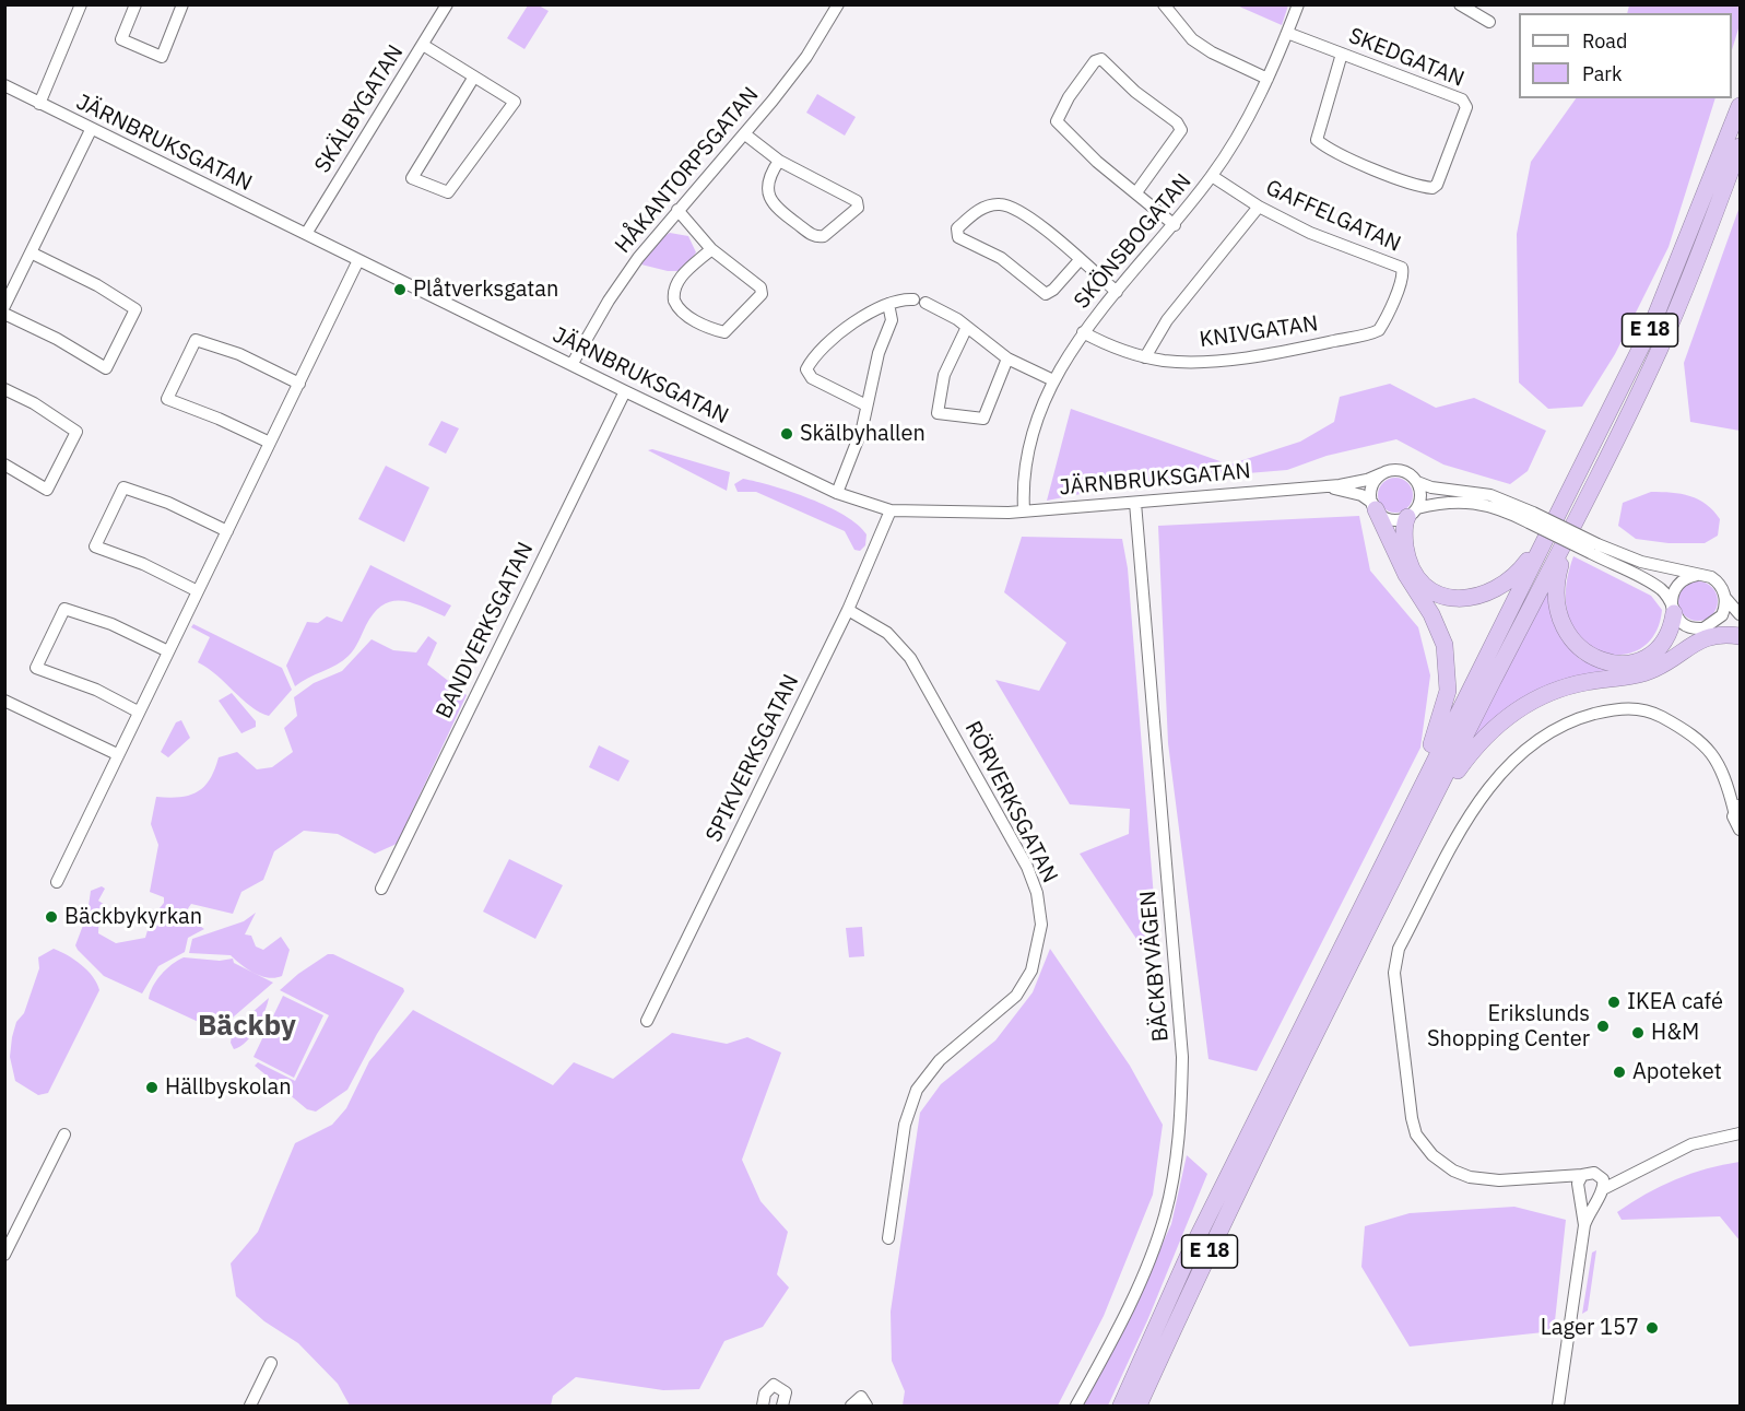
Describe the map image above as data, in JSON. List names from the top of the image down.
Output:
{
  "streets": {
    "highway": ["E 18"],
    "street": [
      "SKEDGATAN",
      "SKÄLBYGATAN",
      "JÄRNBRUKSGATAN",
      "HÅKANTORPSGATAN",
      "GAFFELGATAN",
      "SKÖNSBOGATAN",
      "KNIVGATAN",
      "BANDVERKSGATAN",
      "SPIKVERKSGATAN",
      "RÖRVERKSGATAN",
      "BÄCKBYVÄGEN"
    ]
  },
  "crossings": [
    ["SKEDGATAN", "SKÖNSBOGATAN"],
    ["SKÄLBYGATAN", "JÄRNBRUKSGATAN"],
    ["JÄRNBRUKSGATAN", "HÅKANTORPSGATAN"],
    ["JÄRNBRUKSGATAN", "SKÖNSBOGATAN"],
    ["JÄRNBRUKSGATAN", "E 18"],
    ["JÄRNBRUKSGATAN", "BANDVERKSGATAN"],
    ["JÄRNBRUKSGATAN", "SPIKVERKSGATAN"],
    ["JÄRNBRUKSGATAN", "BÄCKBYVÄGEN"],
    ["GAFFELGATAN", "SKÖNSBOGATAN"],
    ["GAFFELGATAN", "KNIVGATAN"],
    ["SKÖNSBOGATAN", "KNIVGATAN"],
    ["SPIKVERKSGATAN", "RÖRVERKSGATAN"]
  ],
  "districts": ["Bäckby"],
  "places": [
    "Plåtverksgatan",
    "Skälbyhallen",
    "Bäckbykyrkan",
    "IKEA café",
    "Erikslunds Shopping Center",
    "H&M",
    "Apoteket",
    "Hällbyskolan",
    "Lager 157"
  ],
  "legend": ["Road", "Park"]
}
